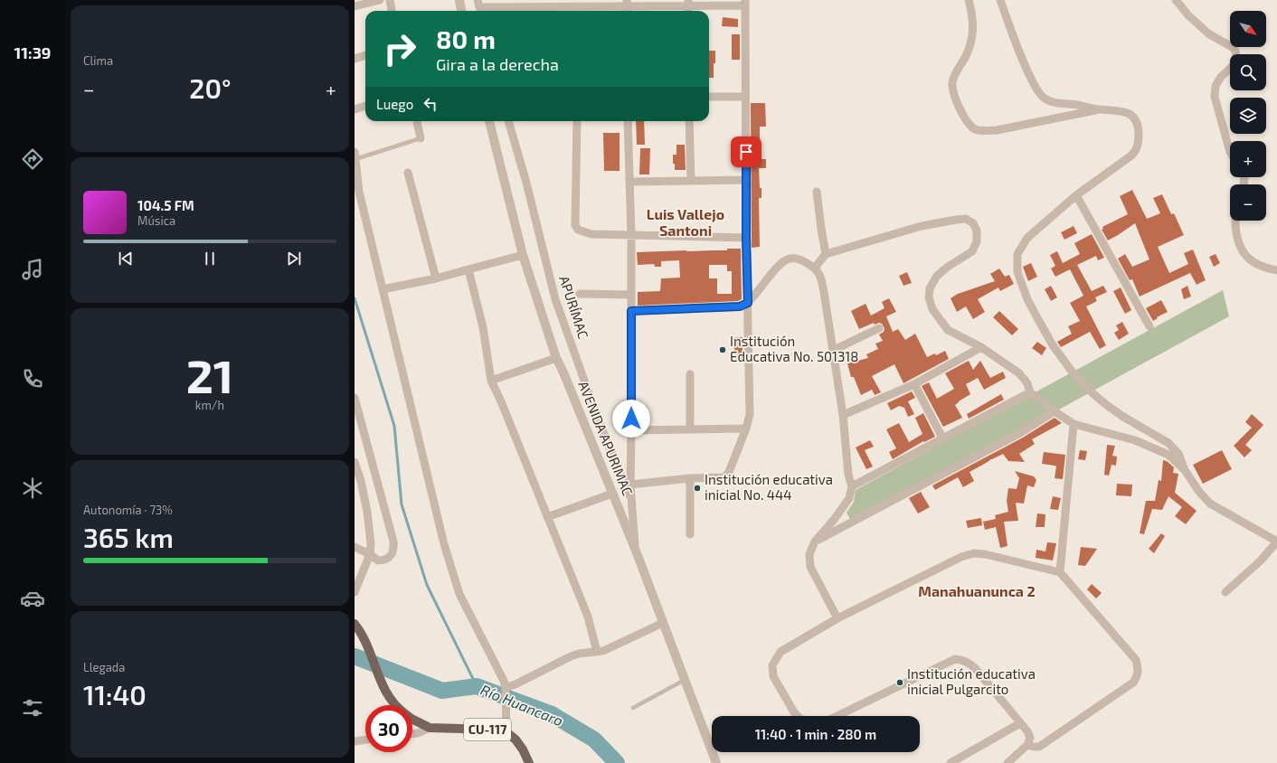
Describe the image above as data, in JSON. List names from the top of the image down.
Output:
{
  "streets": {
    "main road": ["CU-117"],
    "street": ["APURÍMAC", "AVENIDA APURIMAC"]
  },
  "crossings": [
    ["APURÍMAC", "AVENIDA APURIMAC"]
  ],
  "districts": ["Luis Vallejo Santoni", "Manahuanunca 2"],
  "water": ["Río Huancaro"],
  "places": ["Institución Educativa No. 501318", "Institución educativa inicial No. 444", "Institución educativa inicial Pulgarcito"],
  "north": "bottom right",
  "page": {
    "tabs": "11:39",
    "tile": [
      "Clima",
      ["21", "km/h"],
      ["Autonomía · 73%", "365 km"],
      ["Llegada", "11:40"]
    ],
    "map_buttons": ["+", "−"],
    "turn": ["80 m", "Gira a la derecha"],
    "heat": ["−", "20°", "+"],
    "then": "Luego",
    "song": ["104.5 FM", "Música"],
    "limit": "30",
    "trip": "11:40 · 1 min · 280 m"
  }
}
